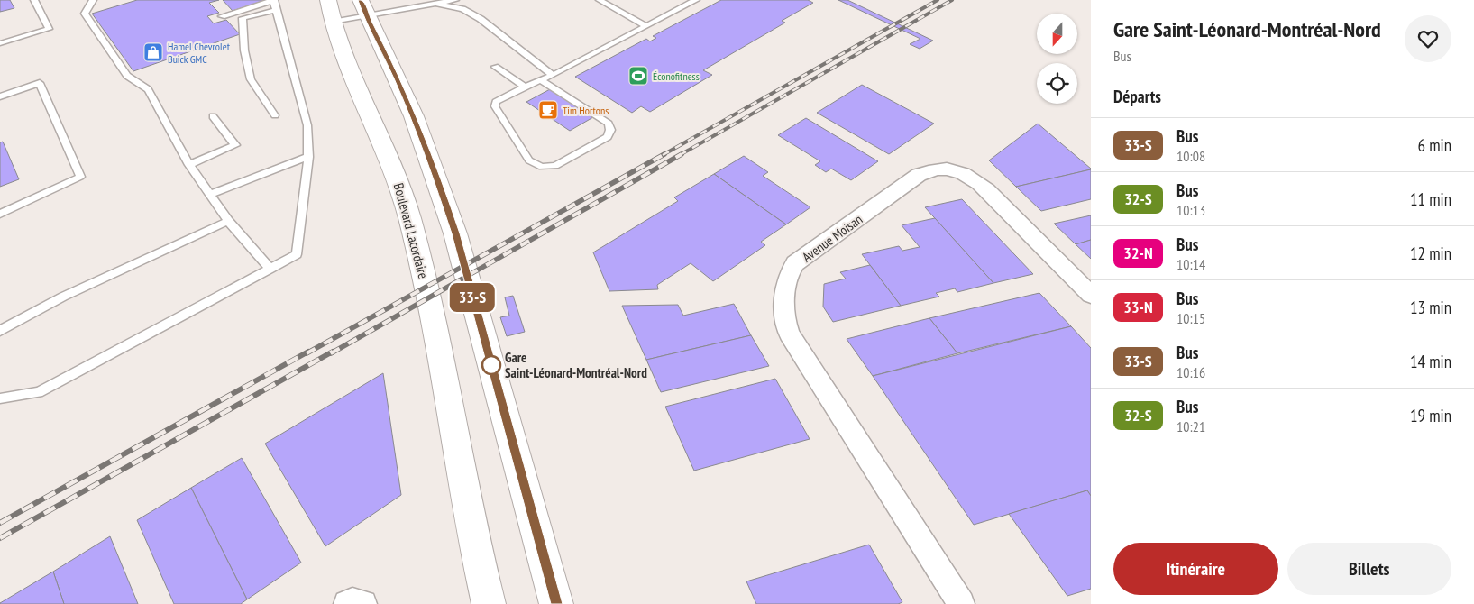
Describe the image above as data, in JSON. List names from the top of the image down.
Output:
{
  "streets": {
    "main road": ["Boulevard Lacordaire"],
    "street": ["Avenue Moisan"]
  },
  "places": {
    "shop": ["Hamel Chevrolet Buick GMC"],
    "sports": ["Éconofitness"],
    "cafe": ["Tim Hortons"],
    "other": ["Gare Saint-Léonard-Montréal-Nord"]
  },
  "lines": ["bus line 33-S"],
  "north": "bottom",
  "page": {
    "on_map": "33-S",
    "heading": [
      ["Gare Saint-Léonard-Montréal-Nord", "Bus"],
      "Départs"
    ],
    "list": [
      {
        "mark": "33-S",
        "name": "Bus",
        "note": "10:08",
        "value": "6 min"
      },
      {
        "mark": "32-S",
        "name": "Bus",
        "note": "10:13",
        "value": "11 min"
      },
      {
        "mark": "32-N",
        "name": "Bus",
        "note": "10:14",
        "value": "12 min"
      },
      {
        "mark": "33-N",
        "name": "Bus",
        "note": "10:15",
        "value": "13 min"
      },
      {
        "mark": "33-S",
        "name": "Bus",
        "note": "10:16",
        "value": "14 min"
      },
      {
        "mark": "32-S",
        "name": "Bus",
        "note": "10:21",
        "value": "19 min"
      }
    ],
    "buttons": ["Itinéraire", "Billets"]
  }
}
